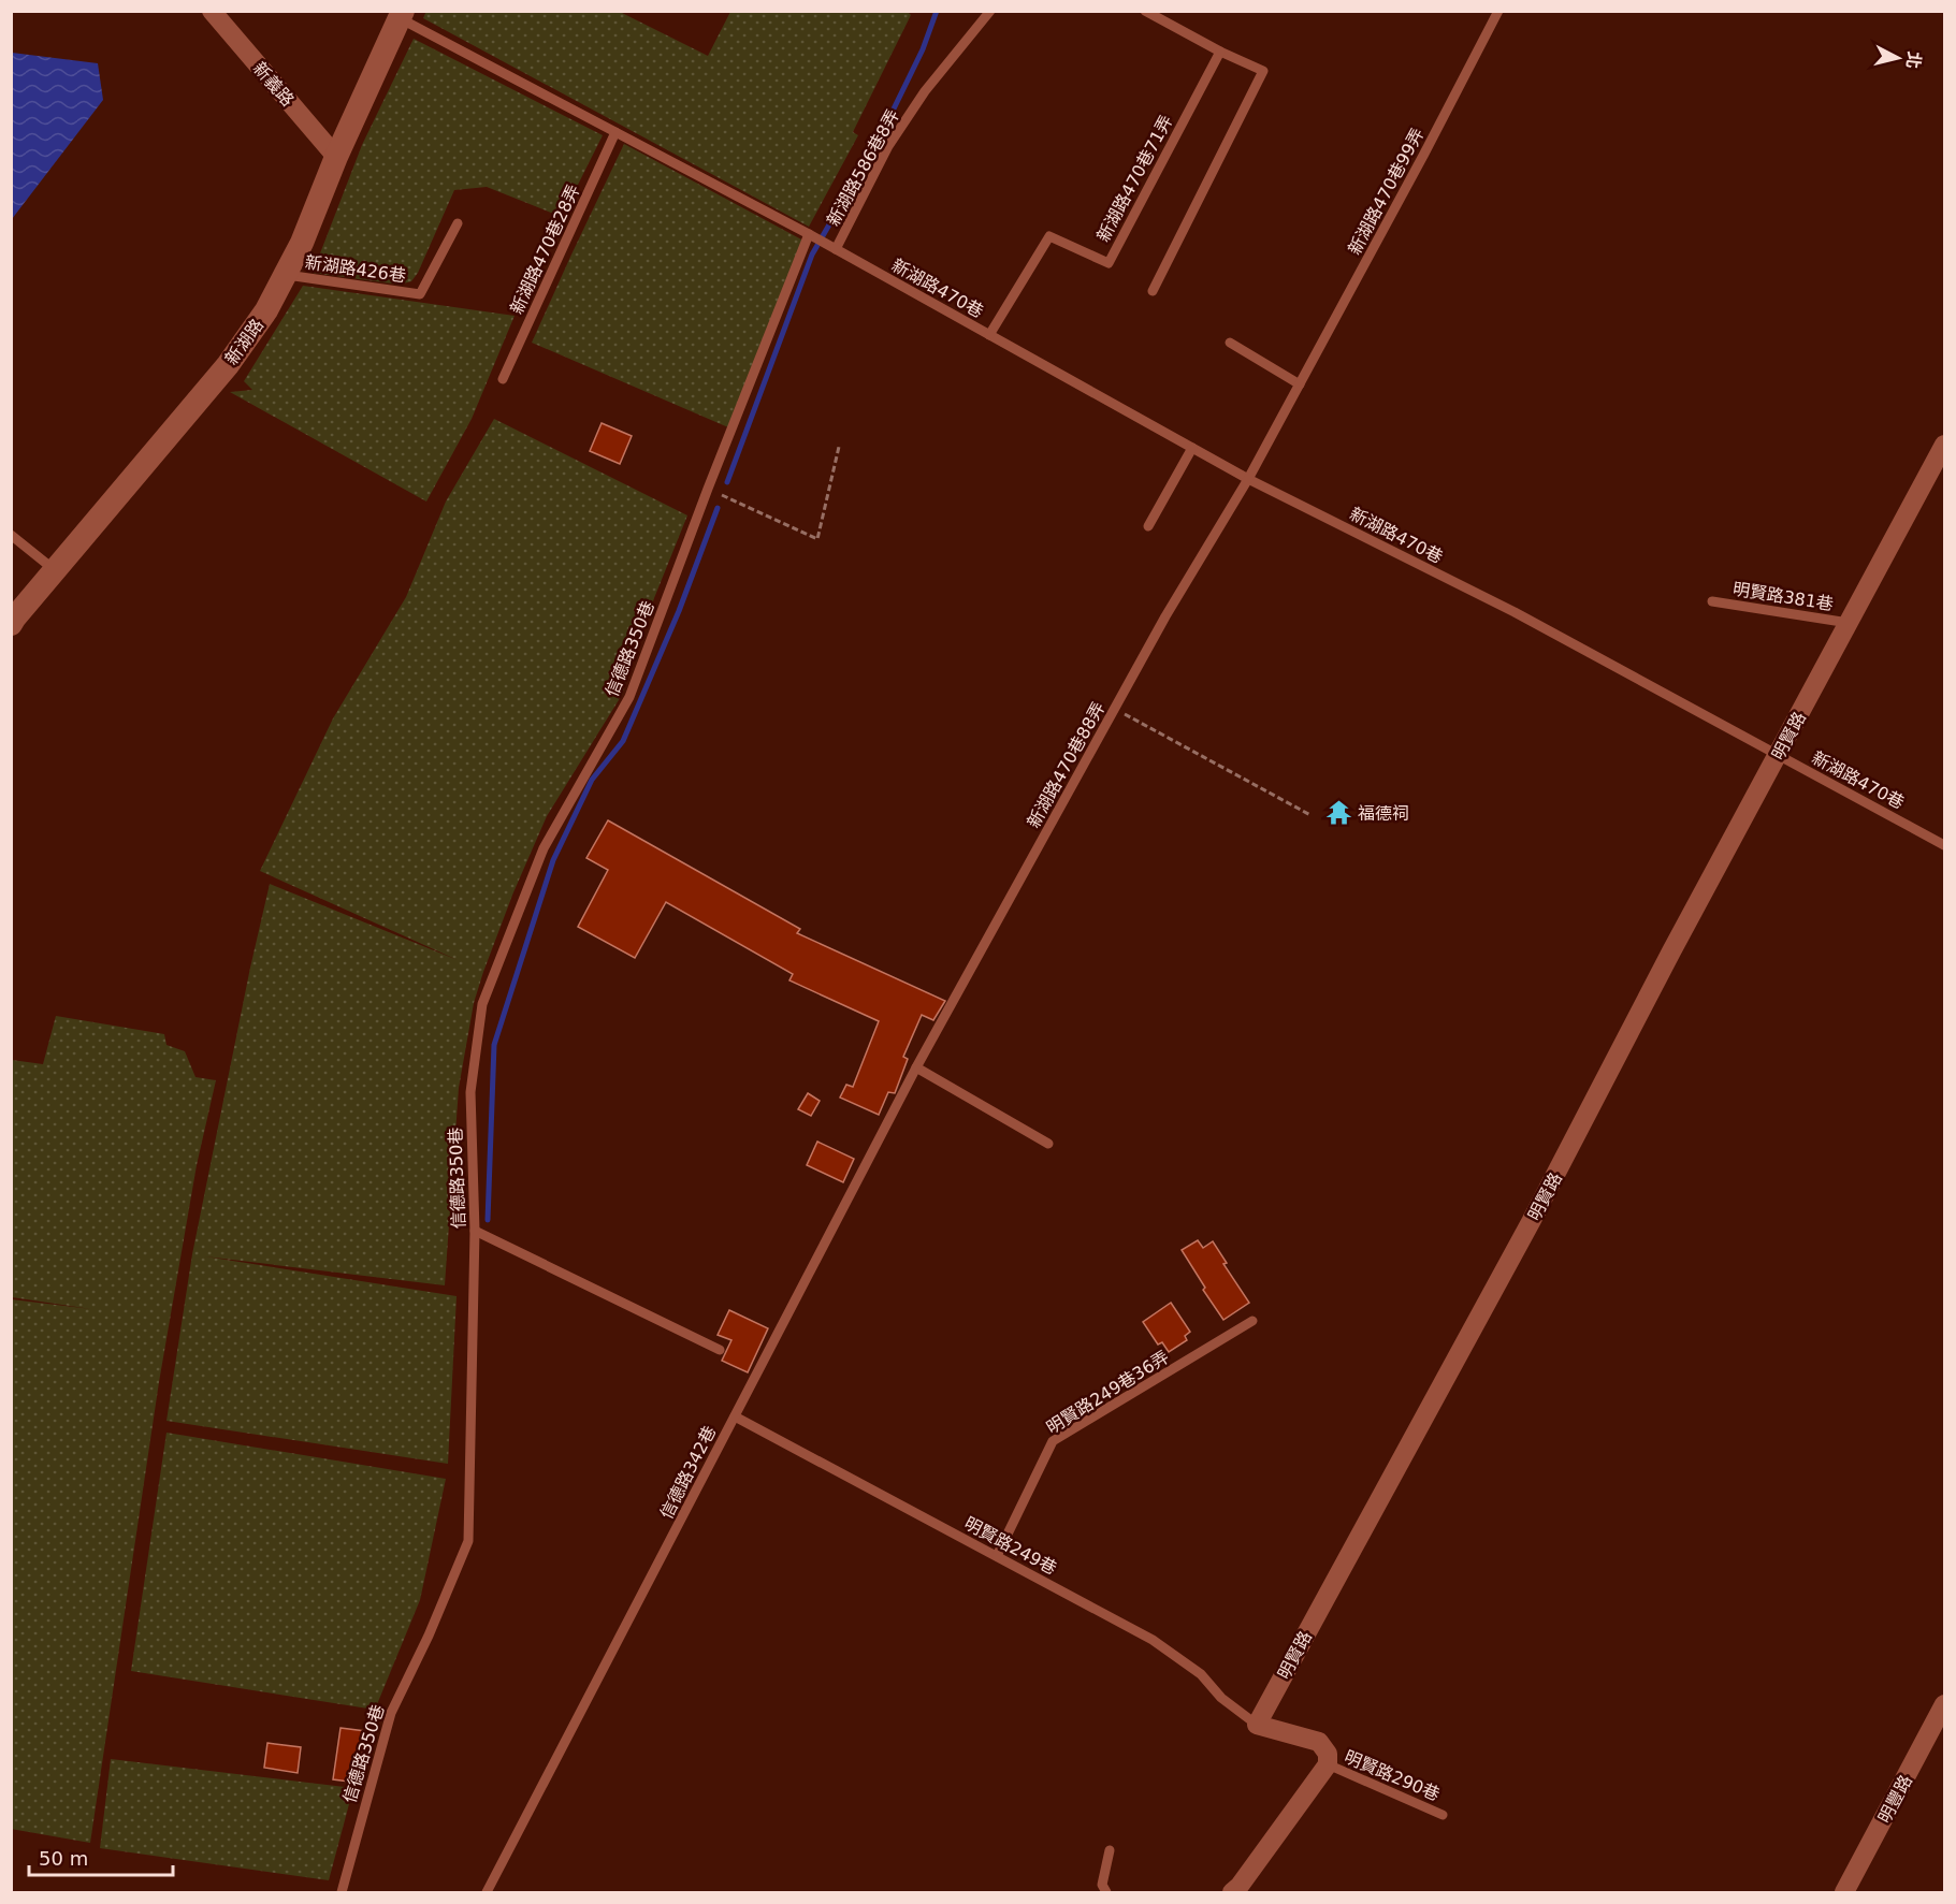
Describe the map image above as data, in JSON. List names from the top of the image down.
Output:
{
  "streets": {
    "street": [
      "新義路",
      "新湖路",
      "明賢路",
      "明豐路"
    ],
    "lane": [
      "新湖路586巷8弄",
      "新湖路470巷71弄",
      "新湖路470巷99弄",
      "新湖路470巷28弄",
      "新湖路426巷",
      "新湖路470巷",
      "明賢路381巷",
      "信德路350巷",
      "新湖路470巷88弄",
      "明賢路249巷36弄",
      "信德路342巷",
      "明賢路249巷",
      "明賢路290巷"
    ]
  },
  "crossings": [
    ["新義路", "新湖路"],
    ["新湖路586巷8弄", "新湖路470巷"],
    ["新湖路470巷71弄", "新湖路470巷"],
    ["新湖路470巷99弄", "新湖路470巷"],
    ["新湖路470巷99弄", "新湖路470巷88弄"],
    ["新湖路426巷", "新湖路"],
    ["新湖路470巷", "信德路350巷"],
    ["新湖路470巷", "明賢路"],
    ["新湖路470巷", "新湖路470巷88弄"],
    ["明賢路381巷", "明賢路"],
    ["明賢路", "明賢路249巷"],
    ["新湖路470巷88弄", "信德路342巷"],
    ["明賢路249巷36弄", "明賢路249巷"],
    ["信德路342巷", "明賢路249巷"]
  ],
  "places": {
    "temple": ["福德祠"]
  },
  "scale_bar": "50 m",
  "north": "right"
}
